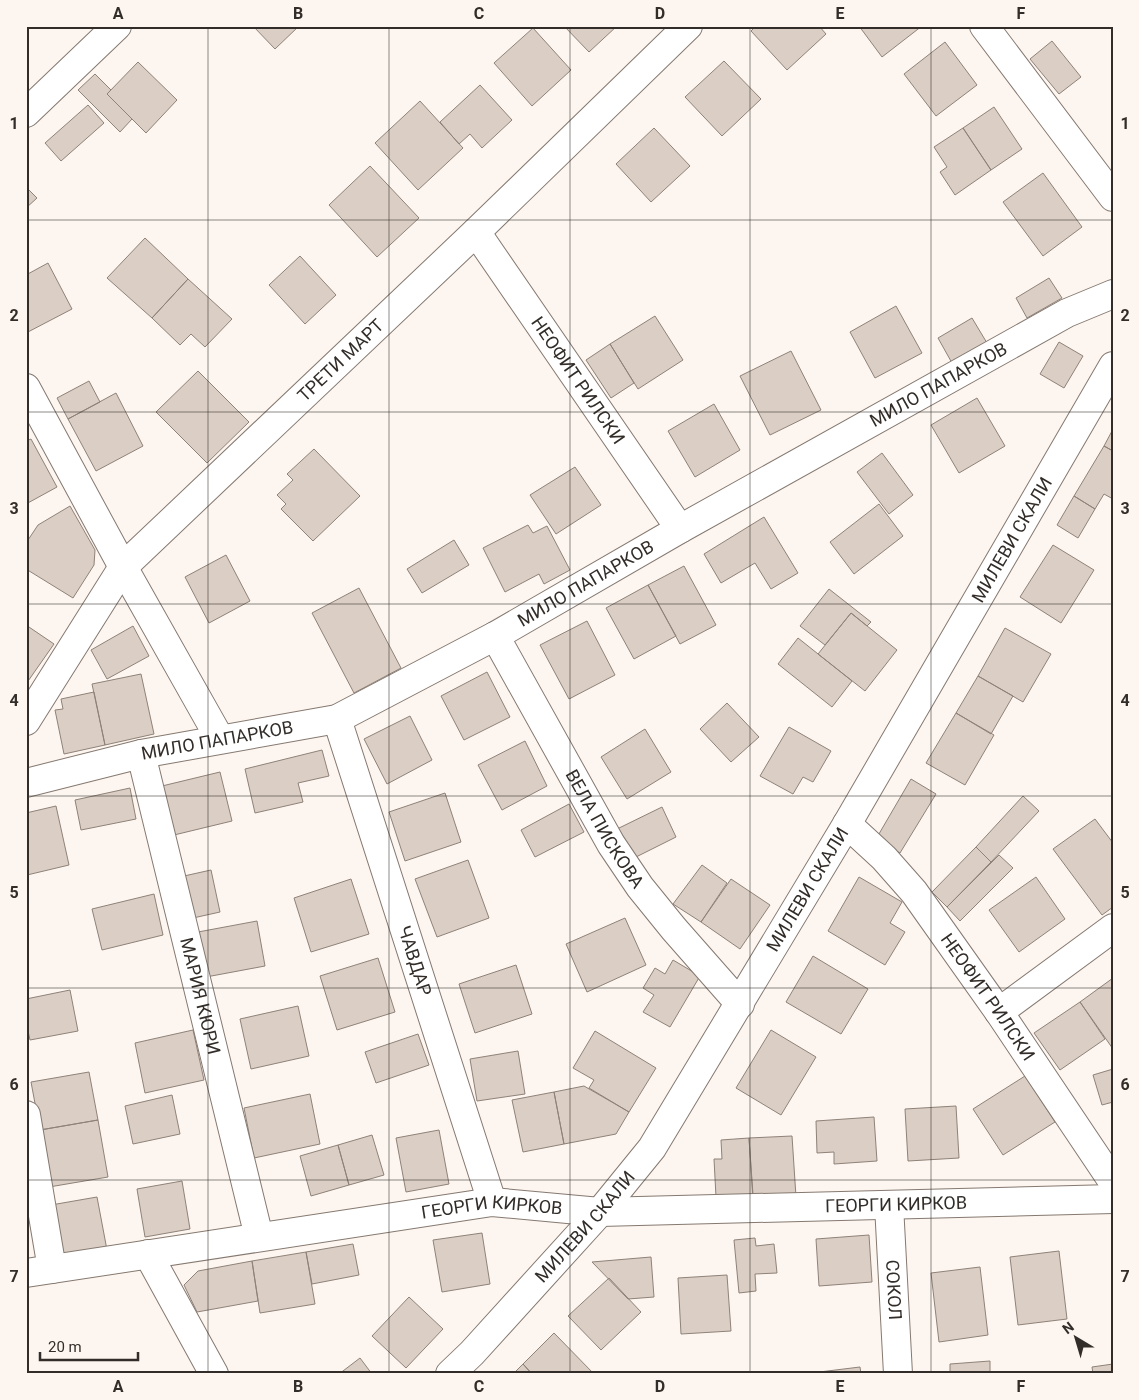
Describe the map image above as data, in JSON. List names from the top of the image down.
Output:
{
  "streets": {
    "street": [
      "ТРЕТИ МАРТ",
      "НЕОФИТ РИЛСКИ",
      "МИЛО ПАПАРКОВ",
      "МИЛЕВИ СКАЛИ",
      "ВЕЛА ПИСКОВА",
      "ЧАВДАР",
      "МАРИЯ КЮРИ",
      "ГЕОРГИ КИРКОВ",
      "СОКОЛ"
    ]
  },
  "crossings": [
    ["ТРЕТИ МАРТ", "НЕОФИТ РИЛСКИ"],
    ["НЕОФИТ РИЛСКИ", "МИЛО ПАПАРКОВ"],
    ["НЕОФИТ РИЛСКИ", "МИЛЕВИ СКАЛИ"],
    ["МИЛО ПАПАРКОВ", "ВЕЛА ПИСКОВА"],
    ["МИЛО ПАПАРКОВ", "ЧАВДАР"],
    ["МИЛО ПАПАРКОВ", "МАРИЯ КЮРИ"],
    ["МИЛЕВИ СКАЛИ", "ВЕЛА ПИСКОВА"],
    ["МИЛЕВИ СКАЛИ", "ГЕОРГИ КИРКОВ"],
    ["ЧАВДАР", "ГЕОРГИ КИРКОВ"],
    ["МАРИЯ КЮРИ", "ГЕОРГИ КИРКОВ"],
    ["ГЕОРГИ КИРКОВ", "СОКОЛ"]
  ],
  "scale_bar": "20 m",
  "north": "top left",
  "grid": {
    "columns": [
      "A",
      "B",
      "C",
      "D",
      "E",
      "F"
    ],
    "rows": [
      "1",
      "2",
      "3",
      "4",
      "5",
      "6",
      "7"
    ]
  }
}
